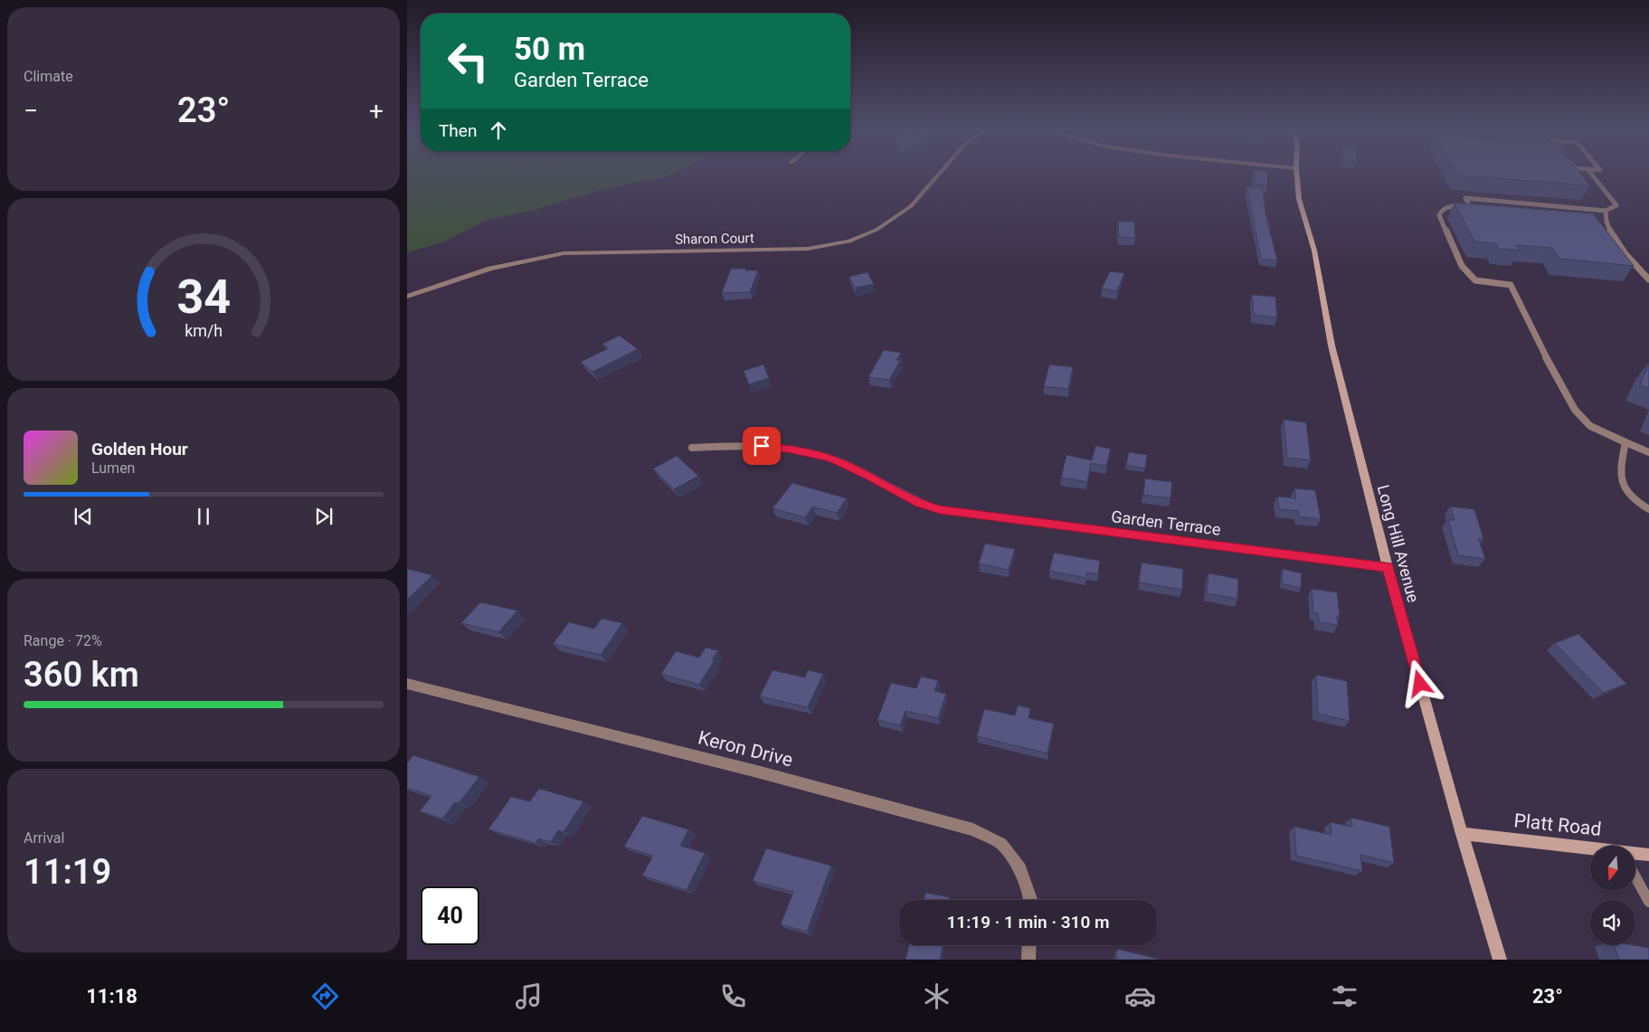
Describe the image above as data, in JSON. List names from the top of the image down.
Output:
{
  "streets": {
    "street": [
      "Sharon Court",
      "Garden Terrace",
      "Long Hill Avenue",
      "Keron Drive",
      "Platt Road"
    ]
  },
  "crossings": [
    ["Garden Terrace", "Long Hill Avenue"],
    ["Long Hill Avenue", "Platt Road"]
  ],
  "north": "bottom",
  "page": {
    "tile": [
      "Climate",
      ["Range · 72%", "360 km"],
      ["Arrival", "11:19"]
    ],
    "turn": ["50 m", "Garden Terrace"],
    "heat": ["−", "23°", "+"],
    "then": "Then",
    "song": ["Golden Hour", "Lumen"],
    "limit": "40",
    "trip": "11:19 · 1 min · 310 m",
    "tabs": ["11:18", "23°"],
    "gauge": ["34", "km/h"]
  }
}
